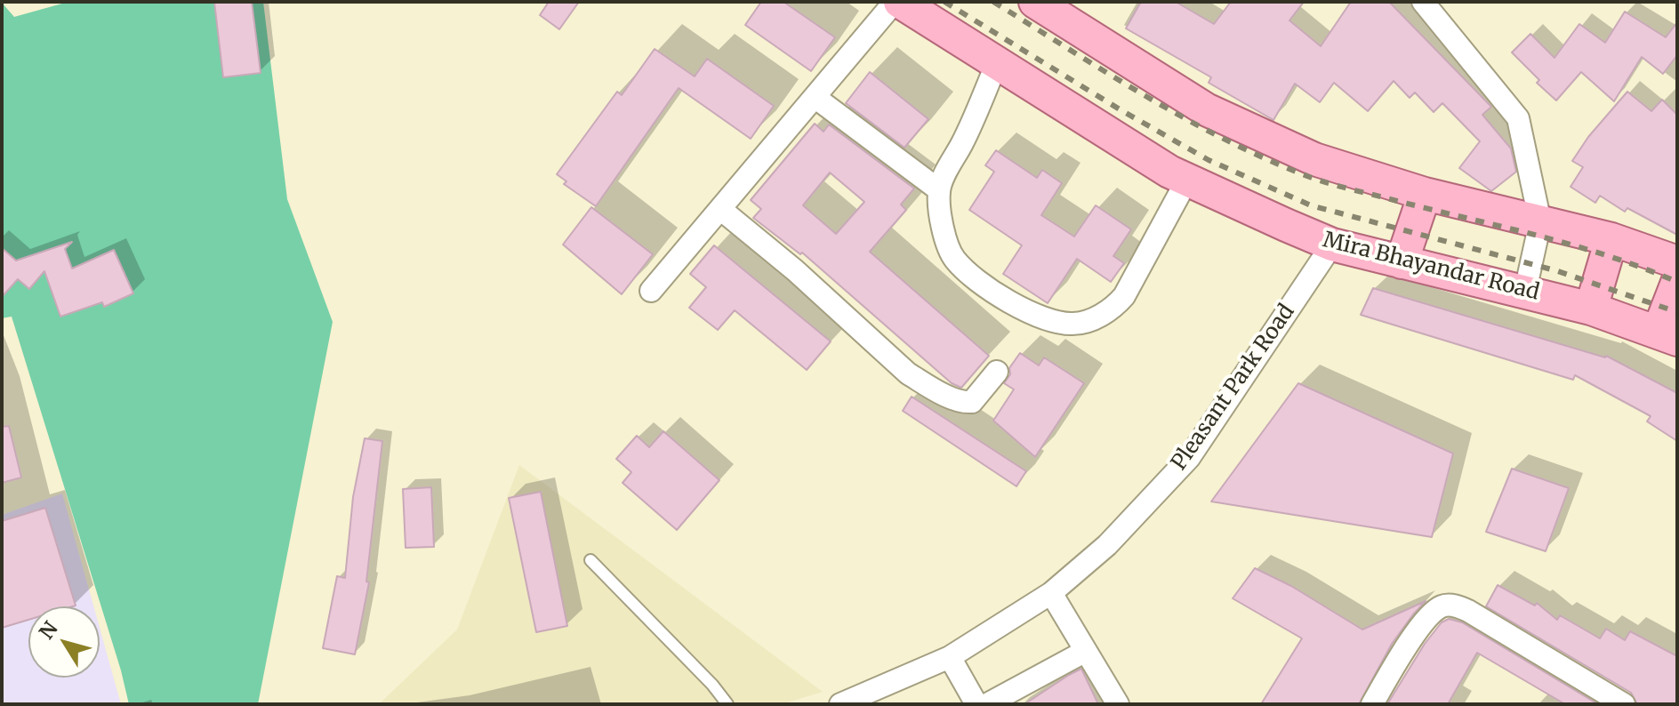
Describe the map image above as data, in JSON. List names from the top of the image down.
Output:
{
  "streets": {
    "main road": ["Mira Bhayandar Road"],
    "street": ["Pleasant Park Road"]
  },
  "crossings": [
    ["Mira Bhayandar Road", "Pleasant Park Road"]
  ],
  "north": "top left"
}
